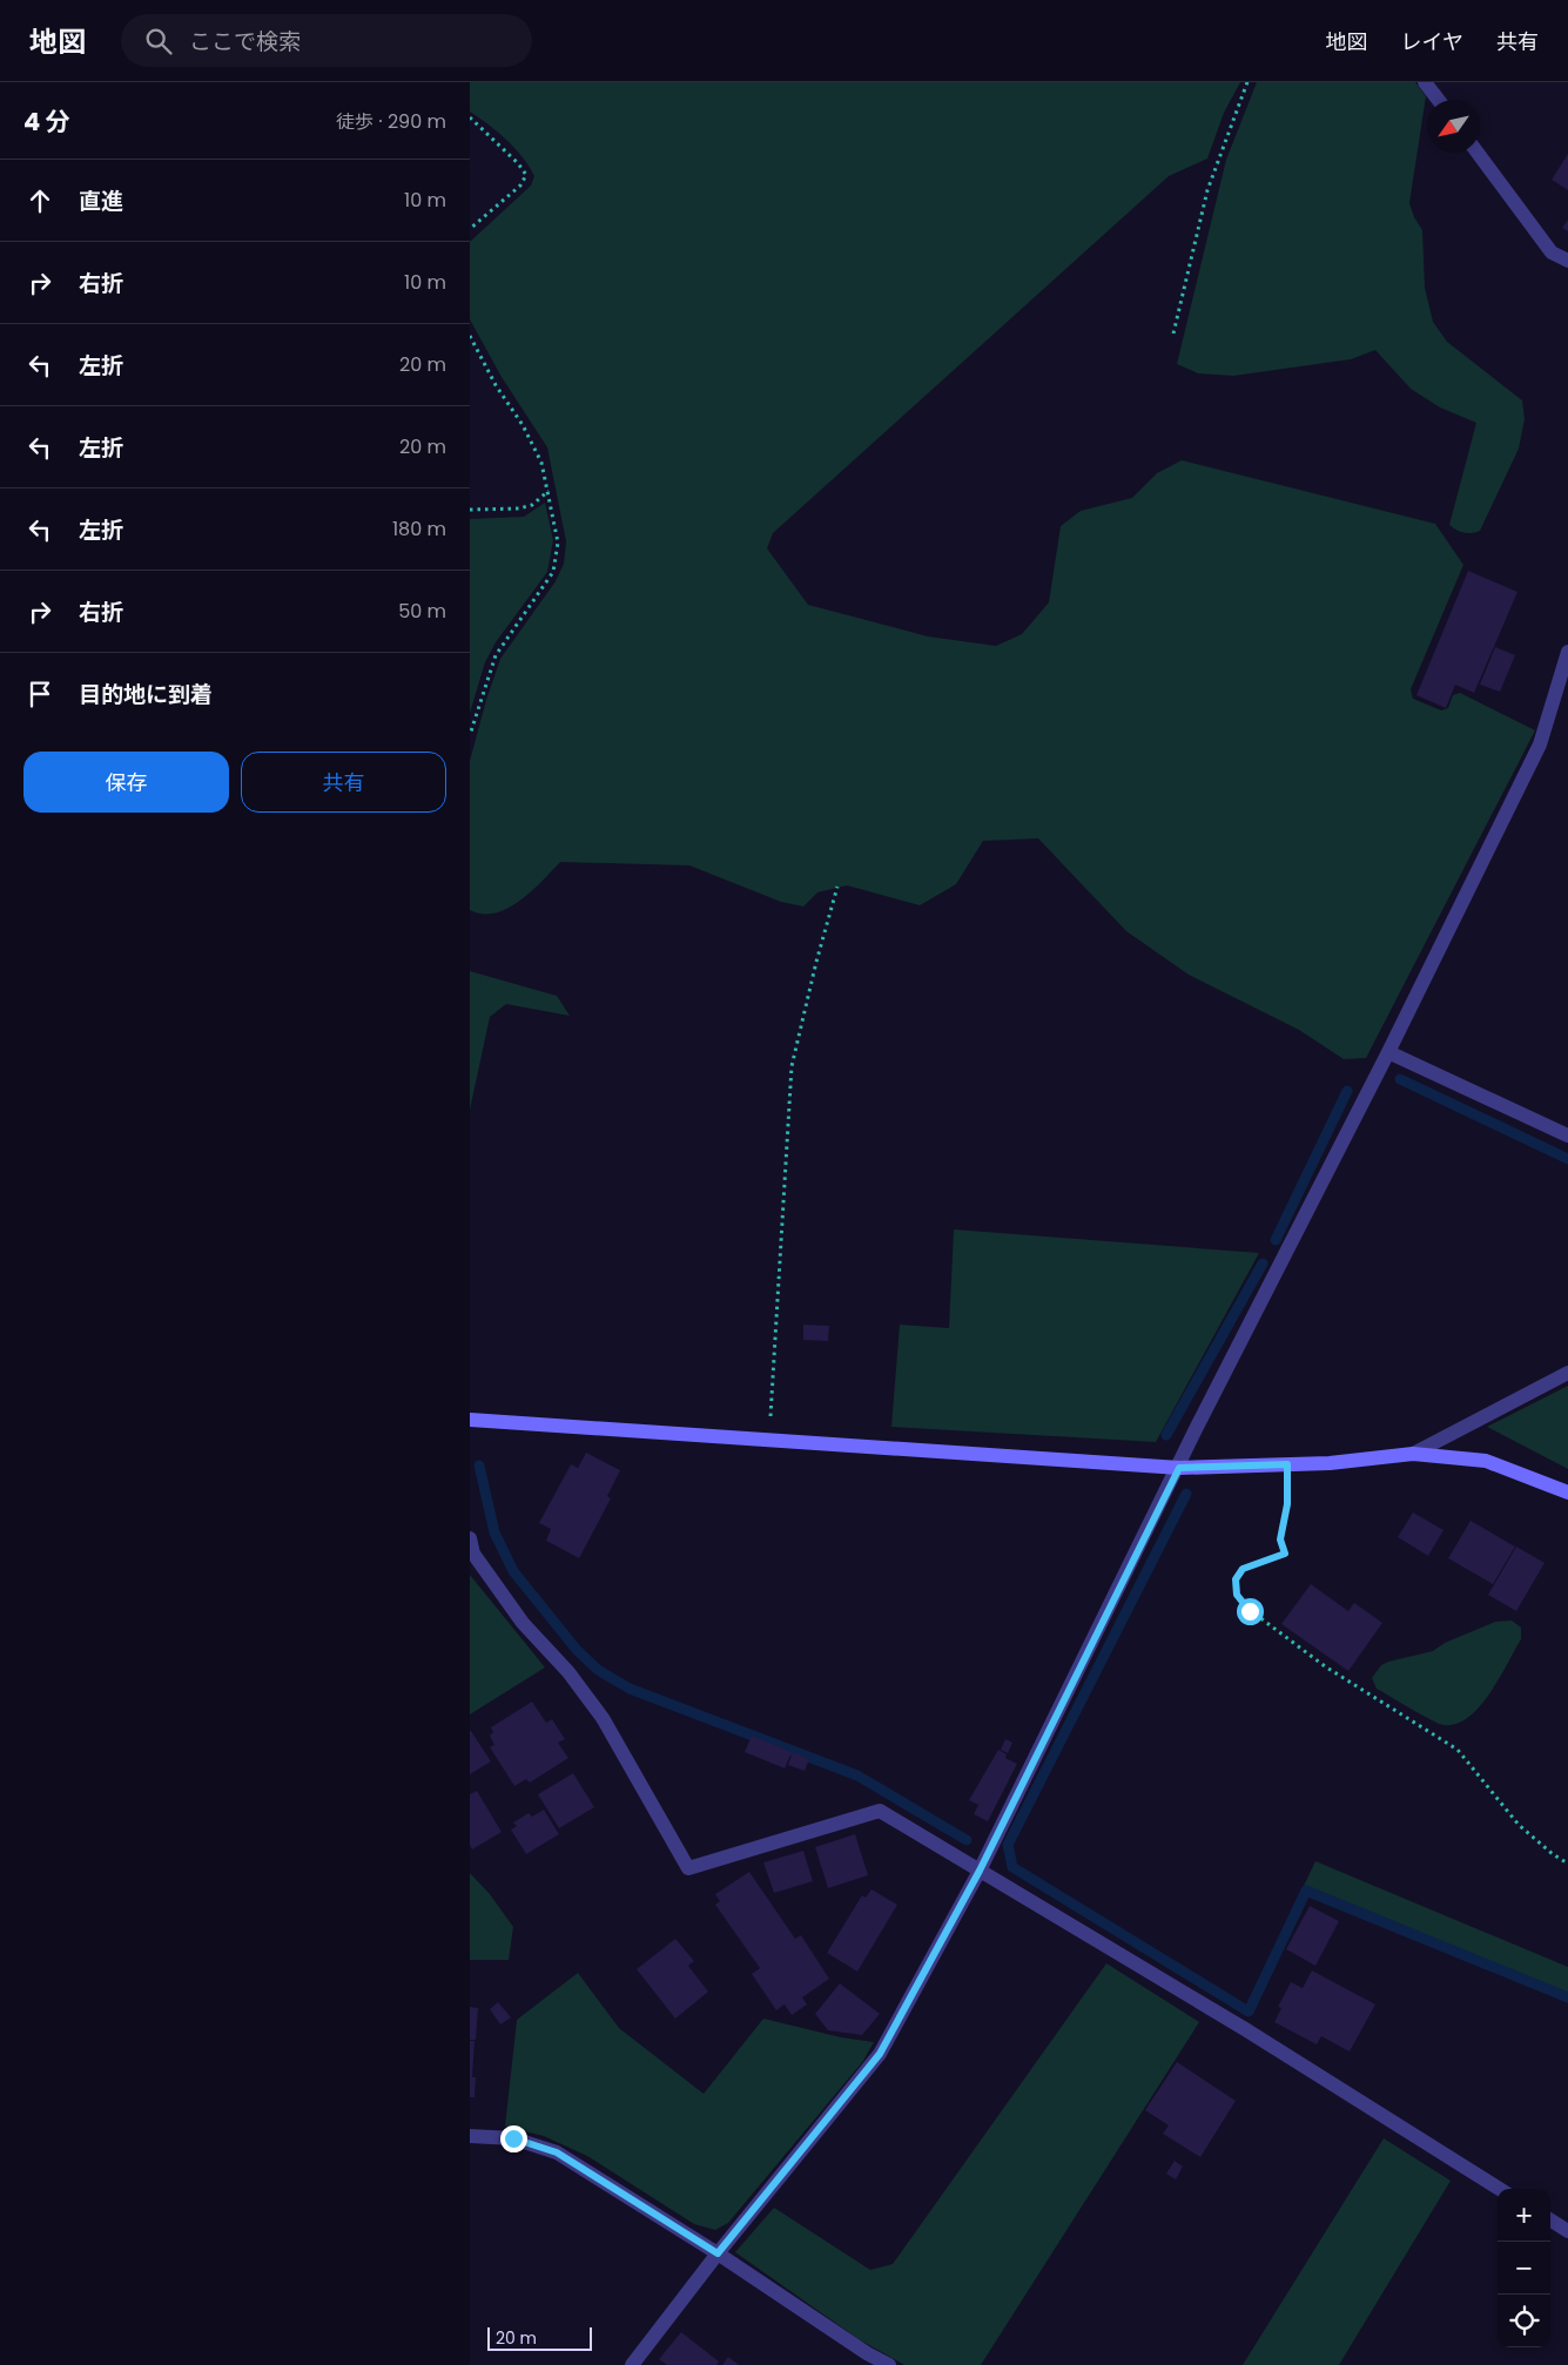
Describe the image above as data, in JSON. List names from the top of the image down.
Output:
{
  "scale_bar": "20 m",
  "north": "bottom left",
  "page": {
    "header": "地図",
    "search": "ここで検索",
    "nav": ["地図", "レイヤ", "共有"],
    "heading": ["4 分", "徒歩 · 290 m"],
    "list": [
      ["直進", "10 m"],
      ["右折", "10 m"],
      ["左折", "20 m"],
      ["左折", "20 m"],
      ["左折", "180 m"],
      ["右折", "50 m"],
      "目的地に到着"
    ],
    "buttons": ["保存", "共有"],
    "map_buttons": ["+", "−"],
    "scale": "20 m"
  }
}
